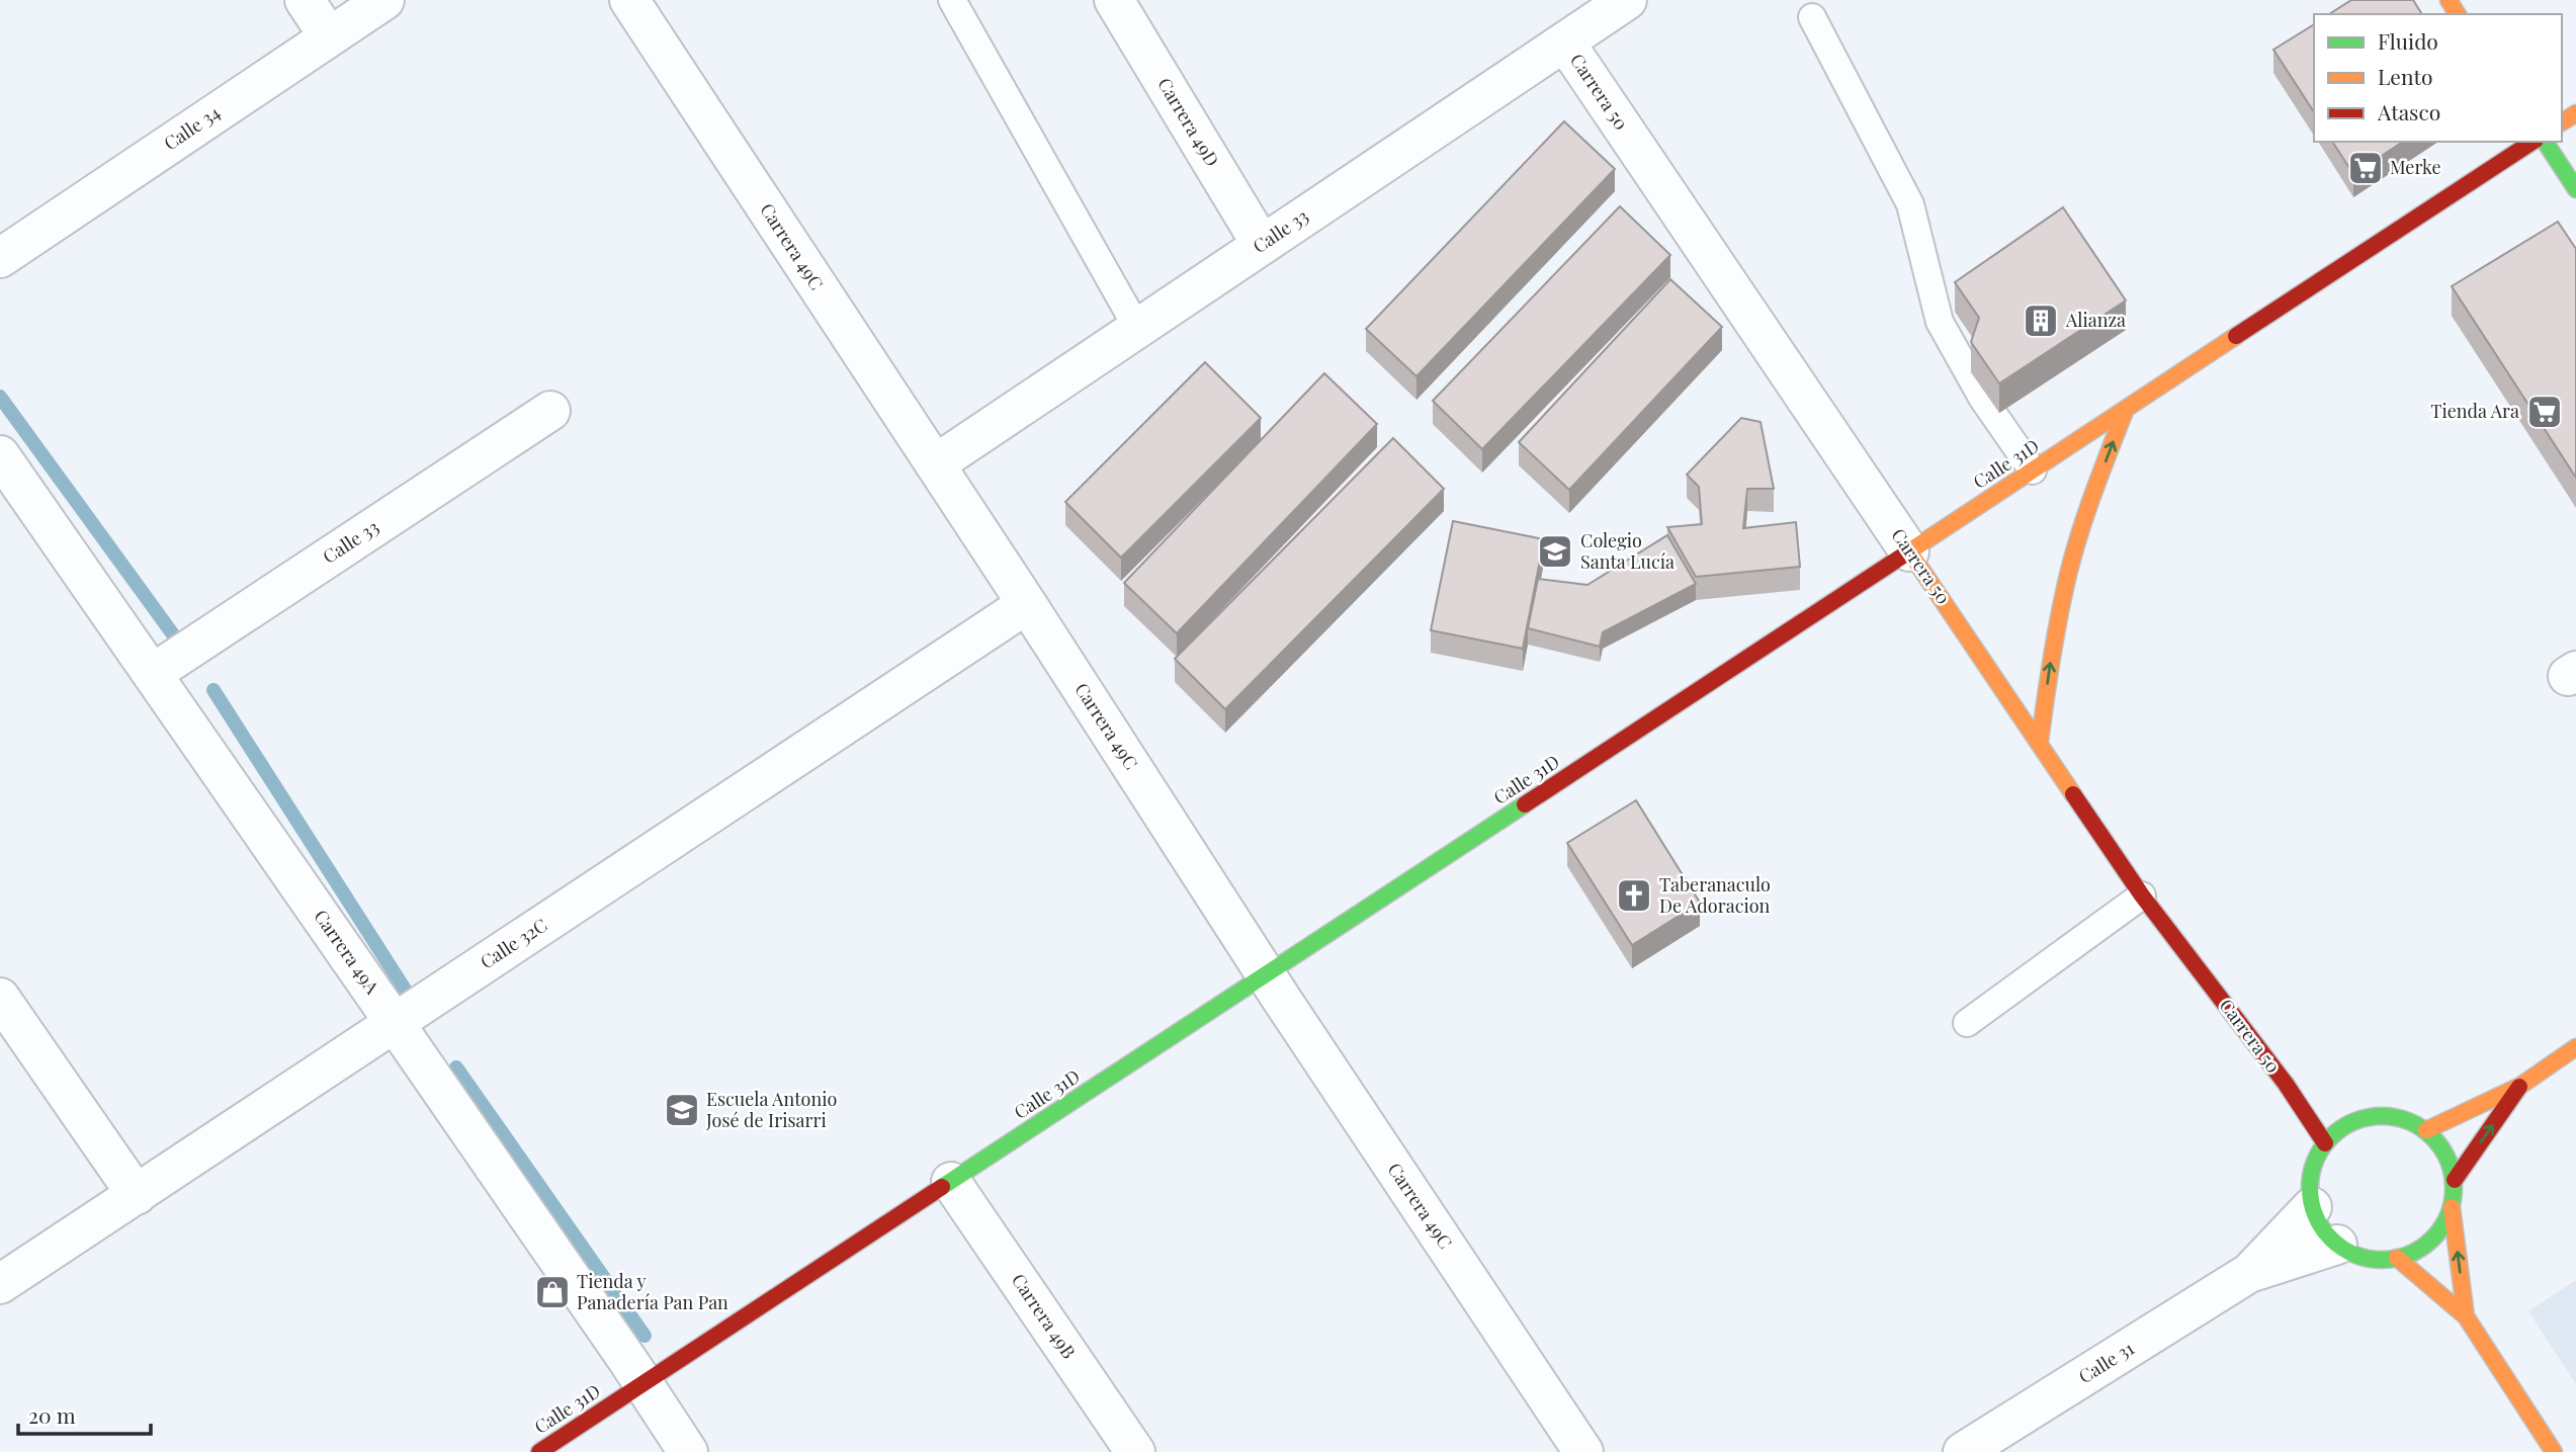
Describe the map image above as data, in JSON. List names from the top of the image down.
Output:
{
  "streets": {
    "street": [
      "Carrera 50",
      "Carrera 49D",
      "Calle 34",
      "Calle 33",
      "Carrera 49C",
      "Calle 31D",
      "Calle 32C",
      "Carrera 49A",
      "Carrera 49B",
      "Calle 31"
    ]
  },
  "crossings": [
    ["Carrera 50", "Calle 33"],
    ["Carrera 50", "Calle 31D"],
    ["Carrera 50", "Calle 31"],
    ["Carrera 49D", "Calle 33"],
    ["Calle 33", "Carrera 49C"],
    ["Calle 33", "Carrera 49A"],
    ["Carrera 49C", "Calle 31D"],
    ["Carrera 49C", "Calle 32C"],
    ["Calle 31D", "Carrera 49A"],
    ["Calle 31D", "Carrera 49B"],
    ["Calle 32C", "Carrera 49A"]
  ],
  "places": {
    "supermarket": ["Merke", "Tienda Ara"],
    "building": ["Alianza"],
    "school or university": ["Colegio Santa Lucía", "Escuela Antonio José de Irisarri"],
    "church": ["Taberanaculo De Adoracion"],
    "shop": ["Tienda y Panadería Pan Pan"]
  },
  "legend": ["Fluido", "Lento", "Atasco"],
  "scale_bar": "20 m"
}
